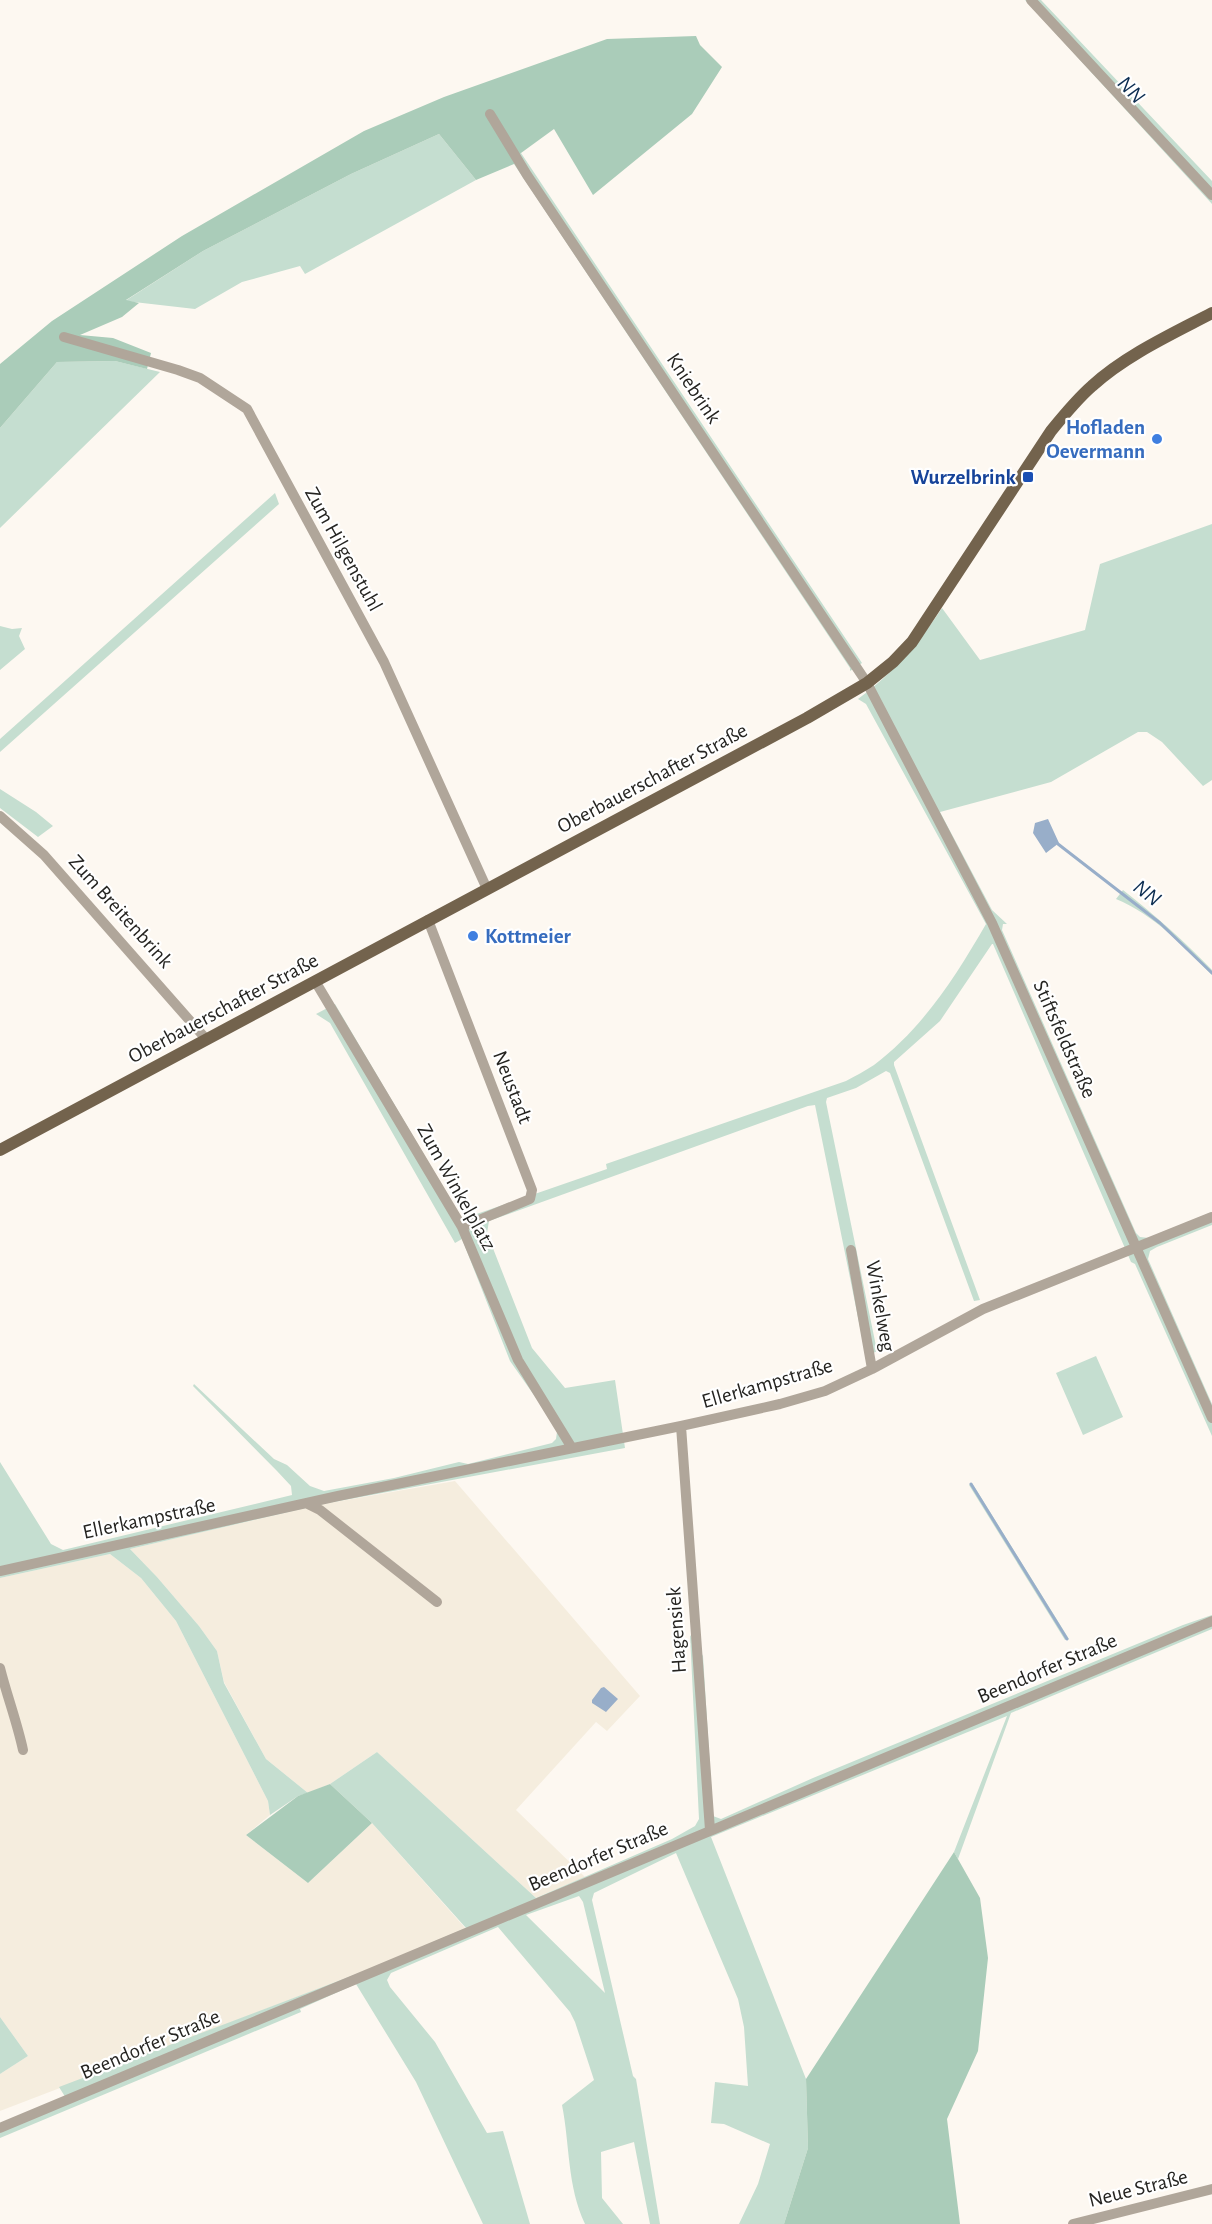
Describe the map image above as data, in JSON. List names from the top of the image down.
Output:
{
  "streets": {
    "main road": ["Oberbauerschafter Straße"],
    "street": [
      "Kniebrink",
      "Zum Hilgenstuhl",
      "Zum Breitenbrink",
      "Stiftsfeldstraße",
      "Neustadt",
      "Zum Winkelplatz",
      "Winkelweg",
      "Ellerkampstraße",
      "Hagensiek",
      "Beendorfer Straße",
      "Neue Straße"
    ]
  },
  "crossings": [
    ["Kniebrink", "Oberbauerschafter Straße"],
    ["Kniebrink", "Stiftsfeldstraße"],
    ["Zum Hilgenstuhl", "Oberbauerschafter Straße"],
    ["Oberbauerschafter Straße", "Zum Breitenbrink"],
    ["Oberbauerschafter Straße", "Stiftsfeldstraße"],
    ["Oberbauerschafter Straße", "Neustadt"],
    ["Oberbauerschafter Straße", "Zum Winkelplatz"],
    ["Stiftsfeldstraße", "Ellerkampstraße"],
    ["Neustadt", "Zum Winkelplatz"],
    ["Zum Winkelplatz", "Ellerkampstraße"],
    ["Winkelweg", "Ellerkampstraße"],
    ["Ellerkampstraße", "Hagensiek"],
    ["Hagensiek", "Beendorfer Straße"]
  ],
  "water": ["NN"],
  "places": {
    "other": ["Hofladen Oevermann", "Kottmeier"],
    "transit": ["Wurzelbrink"]
  }
}
